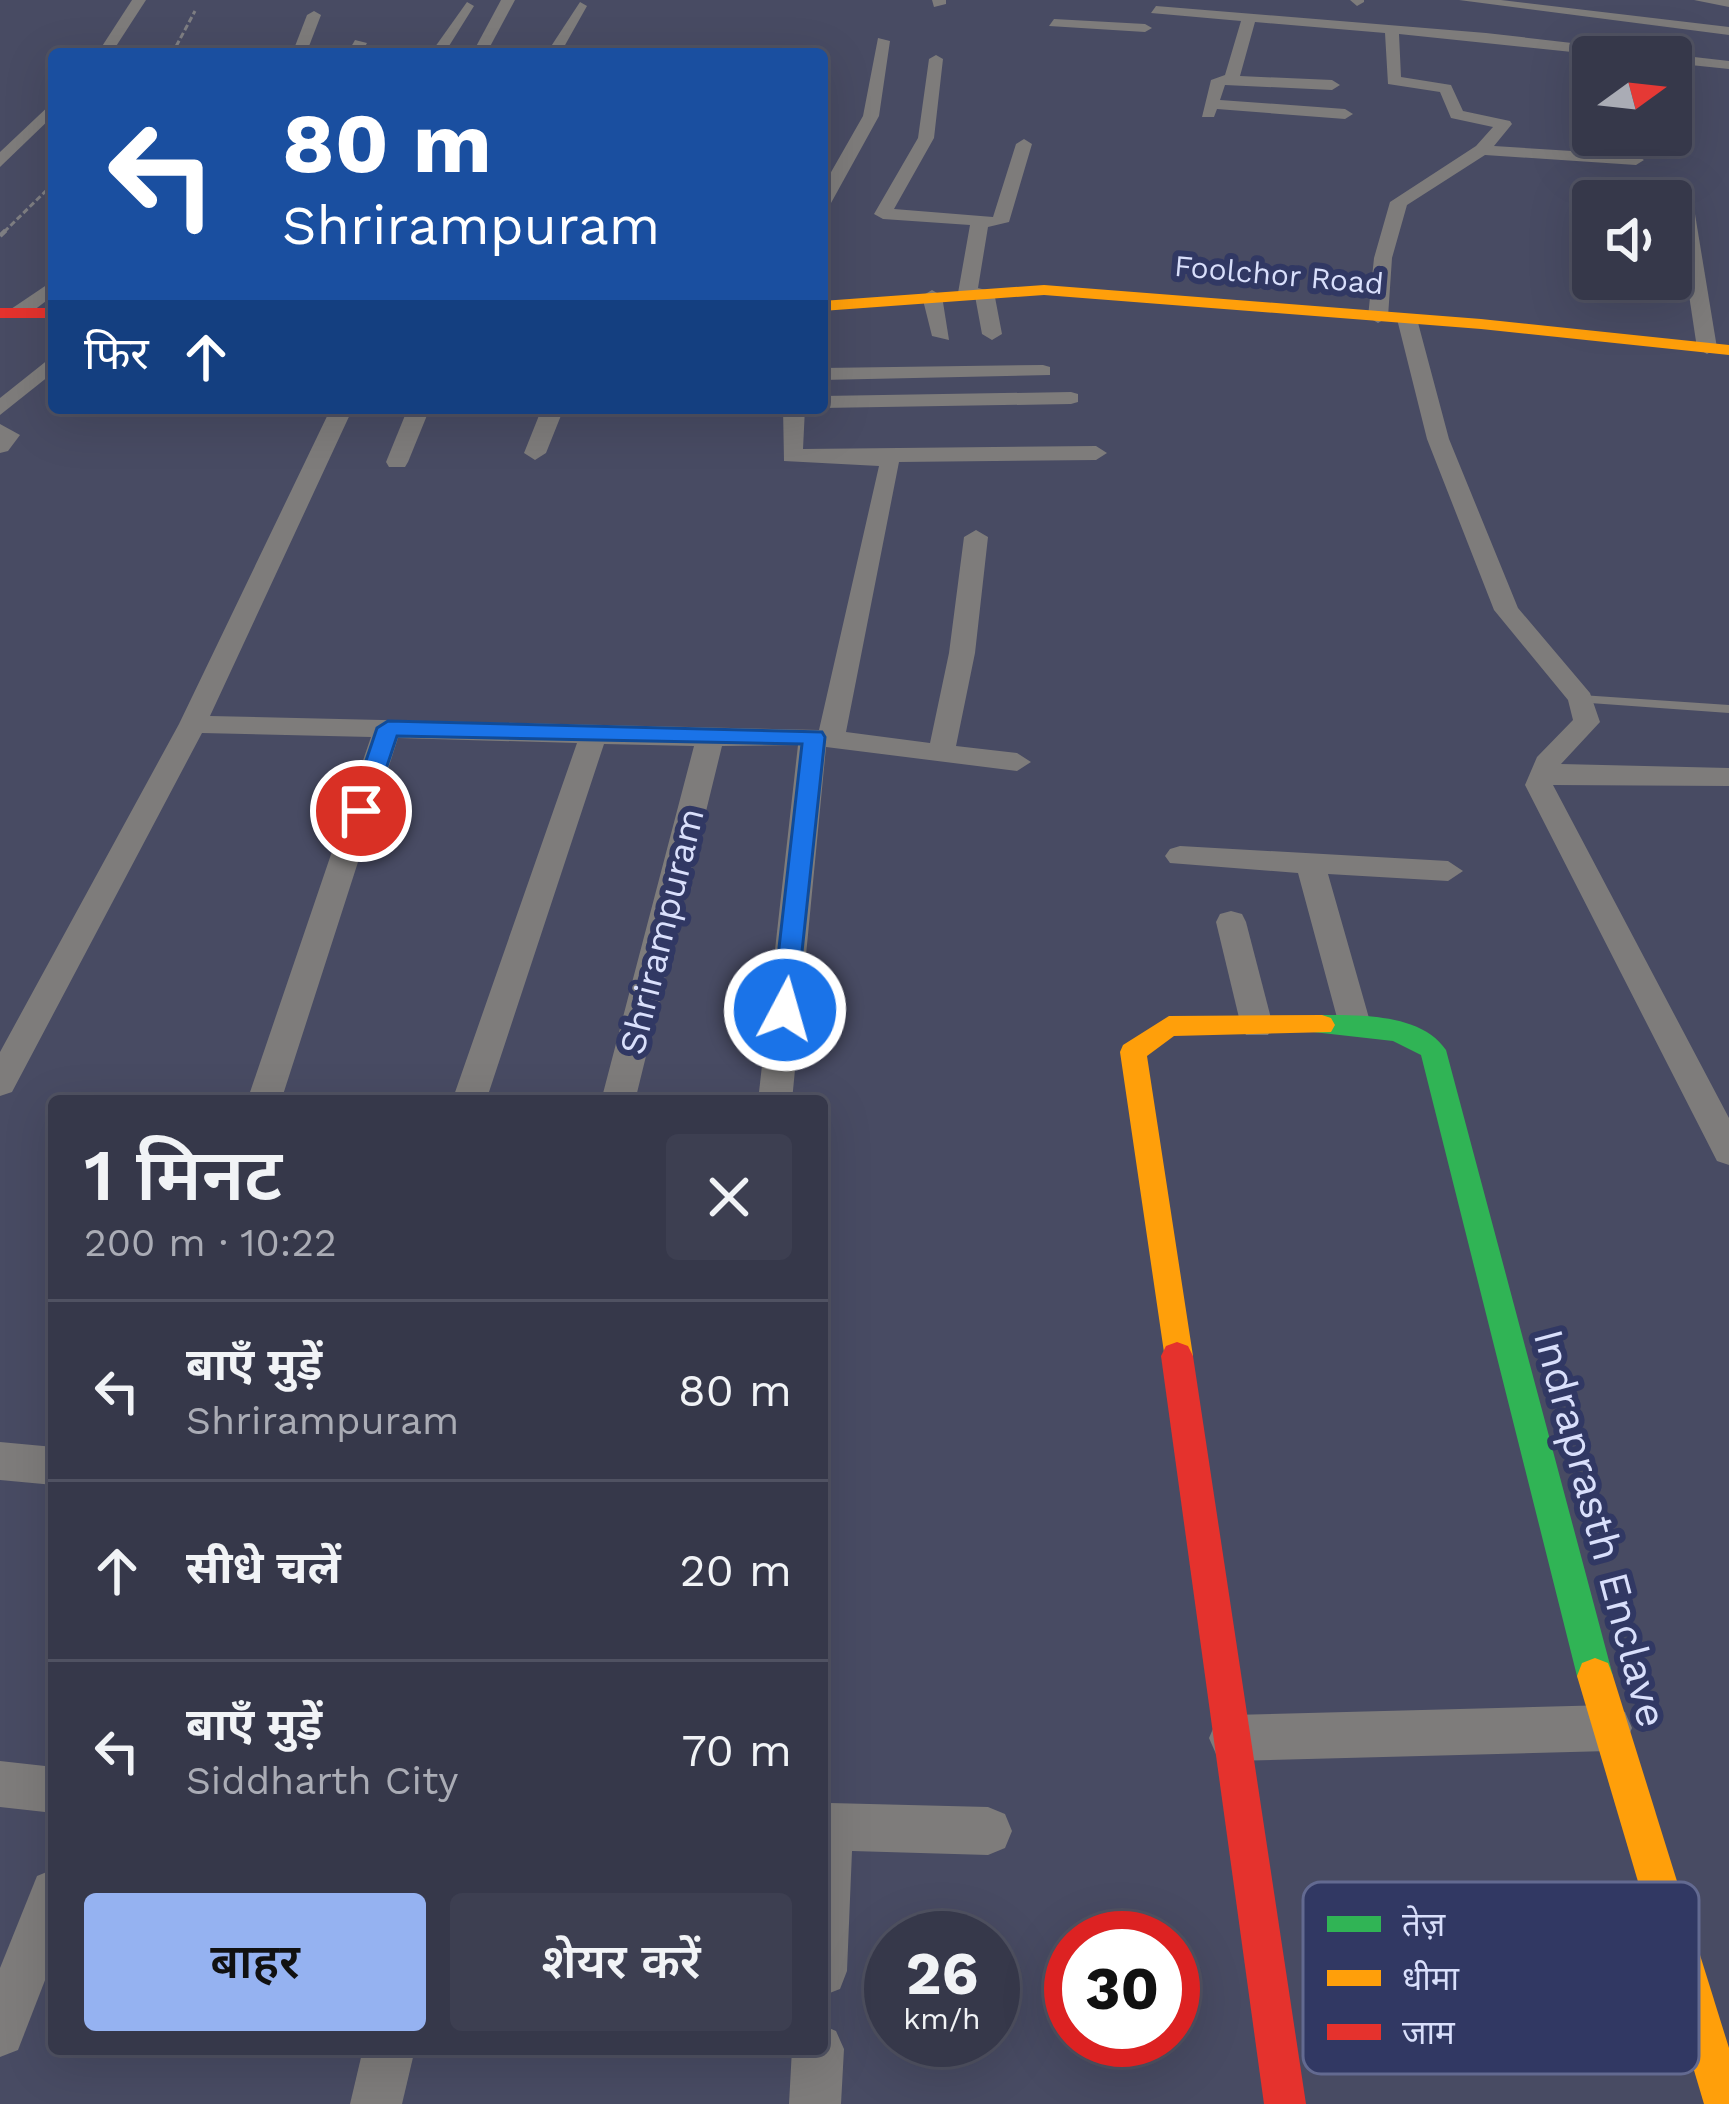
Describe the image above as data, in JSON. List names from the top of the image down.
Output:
{
  "streets": {
    "street": ["Foolchor Road", "Shrirampuram", "Indraprasth Enclave"]
  },
  "legend": ["तेज़", "धीमा", "जाम"],
  "north": "right",
  "page": {
    "turn": ["80 m", "Shrirampuram"],
    "then": "फिर",
    "heading": ["1 मिनट", "200 m · 10:22"],
    "list": [
      {
        "name": "बाएँ मुड़ें",
        "note": "Shrirampuram",
        "value": "80 m"
      },
      {
        "name": "सीधे चलें",
        "value": "20 m"
      },
      {
        "name": "बाएँ मुड़ें",
        "note": "Siddharth City",
        "value": "70 m"
      }
    ],
    "buttons": ["बाहर", "शेयर करें"],
    "speed": "26 km/h",
    "limit": "30"
  }
}
